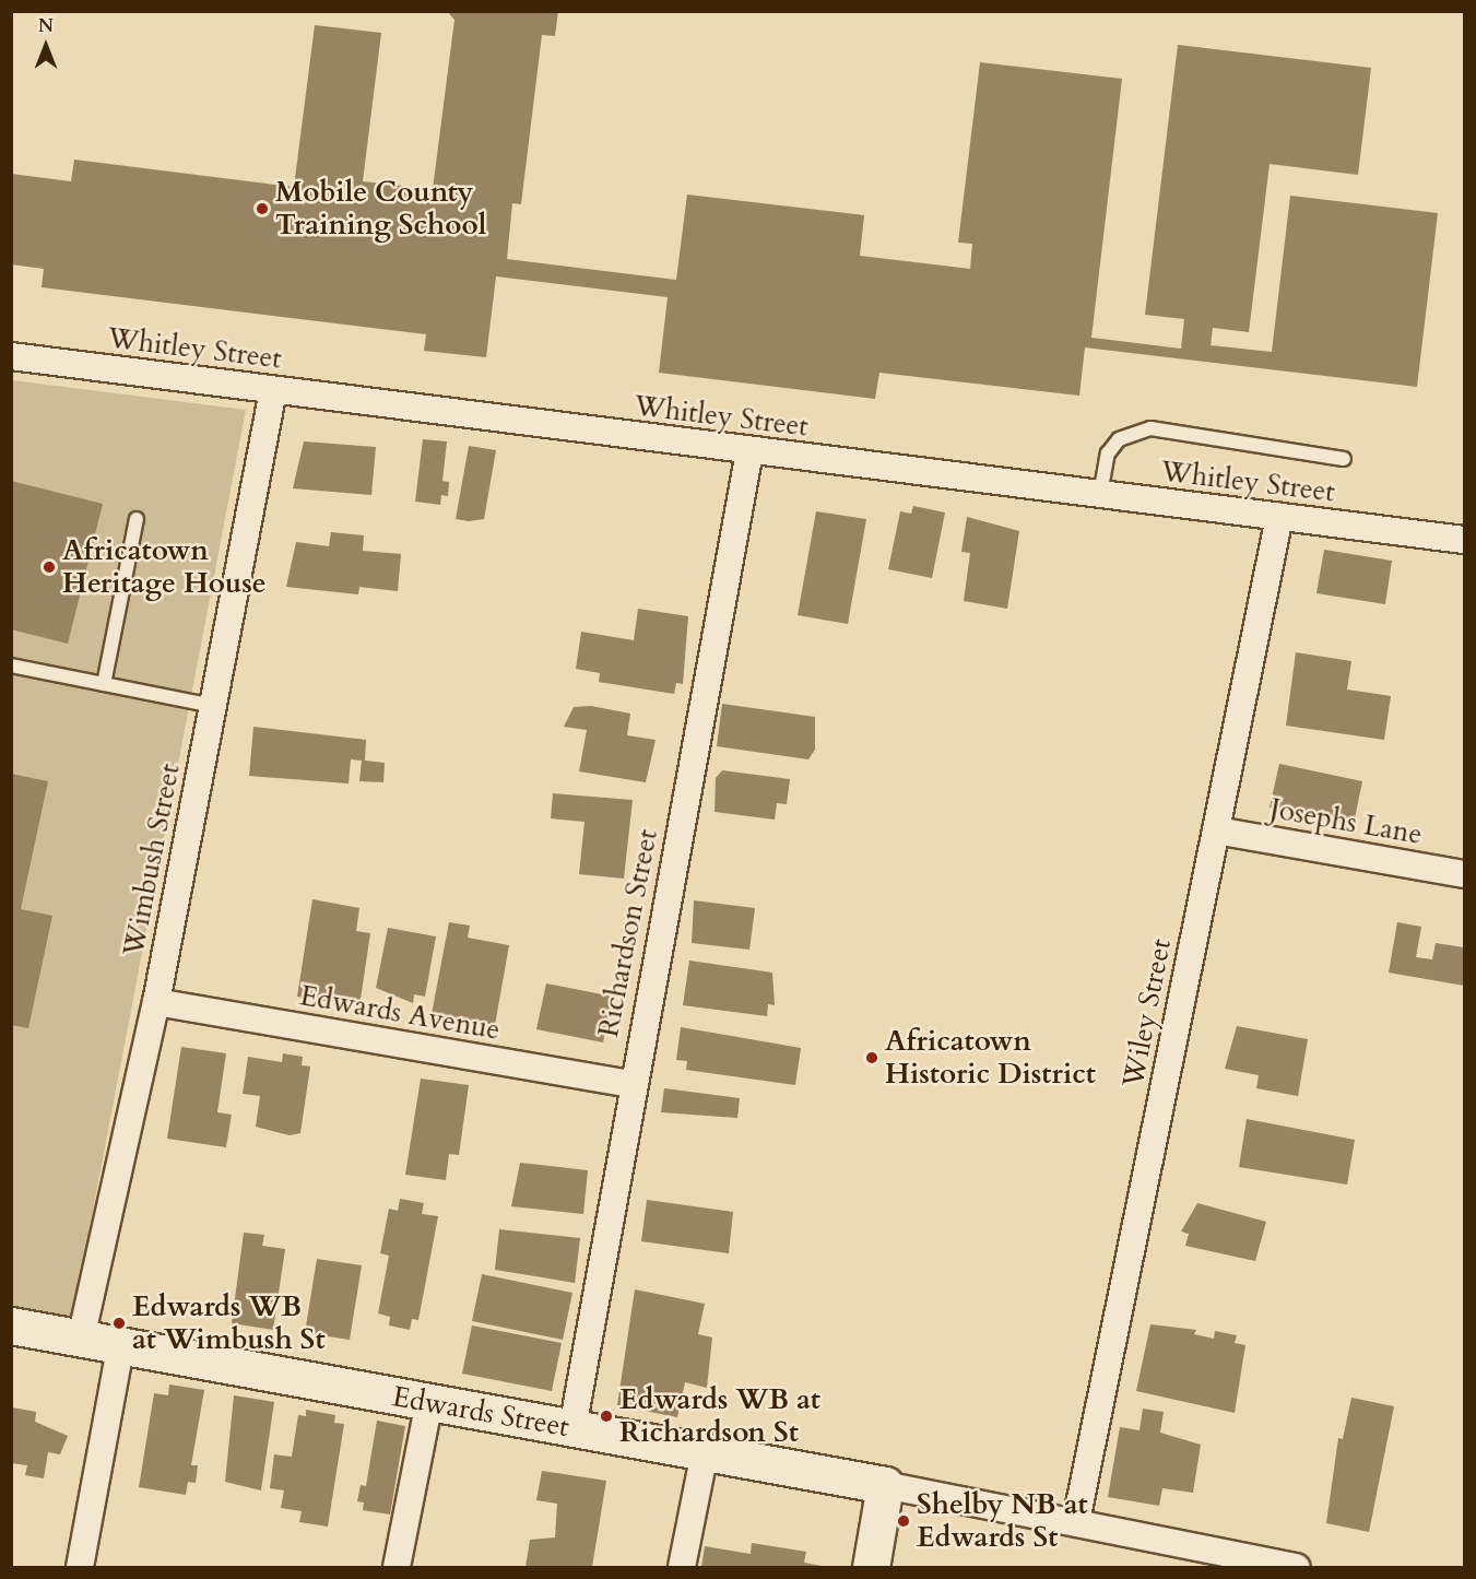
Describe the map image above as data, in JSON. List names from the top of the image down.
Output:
{
  "streets": {
    "street": [
      "Whitley Street",
      "Josephs Lane",
      "Wimbush Street",
      "Richardson Street",
      "Edwards Avenue",
      "Wiley Street",
      "Edwards Street"
    ]
  },
  "crossings": [
    ["Whitley Street", "Wimbush Street"],
    ["Whitley Street", "Richardson Street"],
    ["Whitley Street", "Wiley Street"],
    ["Josephs Lane", "Wiley Street"],
    ["Wimbush Street", "Edwards Avenue"],
    ["Wimbush Street", "Edwards Street"],
    ["Richardson Street", "Edwards Avenue"],
    ["Richardson Street", "Edwards Street"],
    ["Wiley Street", "Edwards Street"]
  ],
  "places": [
    "Mobile County Training School",
    "Africatown Heritage House",
    "Africatown Historic District",
    "Edwards WB at Wimbush St",
    "Edwards WB at Richardson St",
    "Shelby NB at Edwards St"
  ],
  "north": "top"
}
